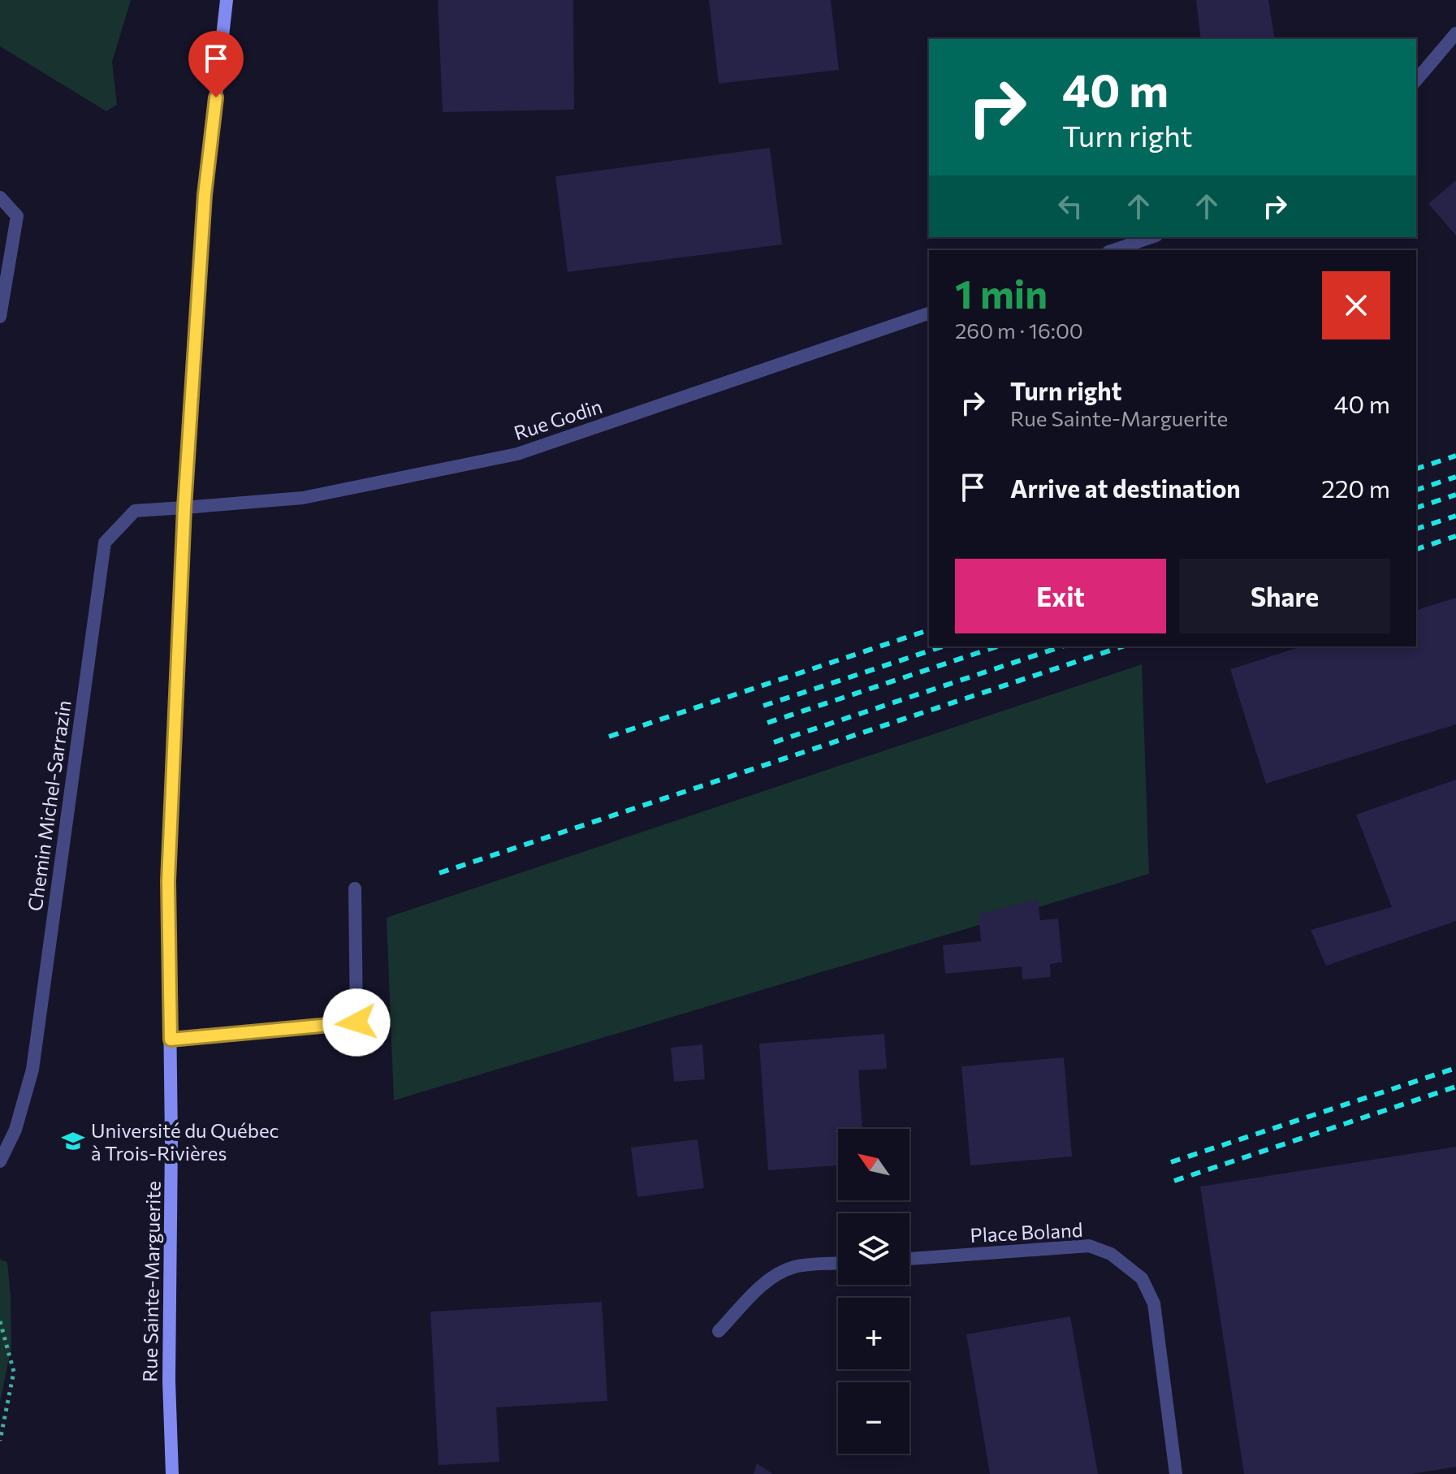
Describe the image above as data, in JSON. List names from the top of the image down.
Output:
{
  "streets": {
    "street": [
      "Rue Godin",
      "Chemin Michel-Sarrazin",
      "Place Boland",
      "Rue Sainte-Marguerite"
    ]
  },
  "crossings": [
    ["Rue Godin", "Chemin Michel-Sarrazin"],
    ["Rue Godin", "Rue Sainte-Marguerite"],
    ["Chemin Michel-Sarrazin", "Rue Sainte-Marguerite"]
  ],
  "places": {
    "school or university": ["Université du Québec à Trois-Rivières"]
  },
  "north": "top left",
  "page": {
    "turn": ["40 m", "Turn right"],
    "heading": ["1 min", "260 m · 16:00"],
    "list": [
      {
        "name": "Turn right",
        "note": "Rue Sainte-Marguerite",
        "value": "40 m"
      },
      {
        "name": "Arrive at destination",
        "value": "220 m"
      }
    ],
    "buttons": ["Exit", "Share"],
    "map_buttons": ["+", "−"]
  }
}
